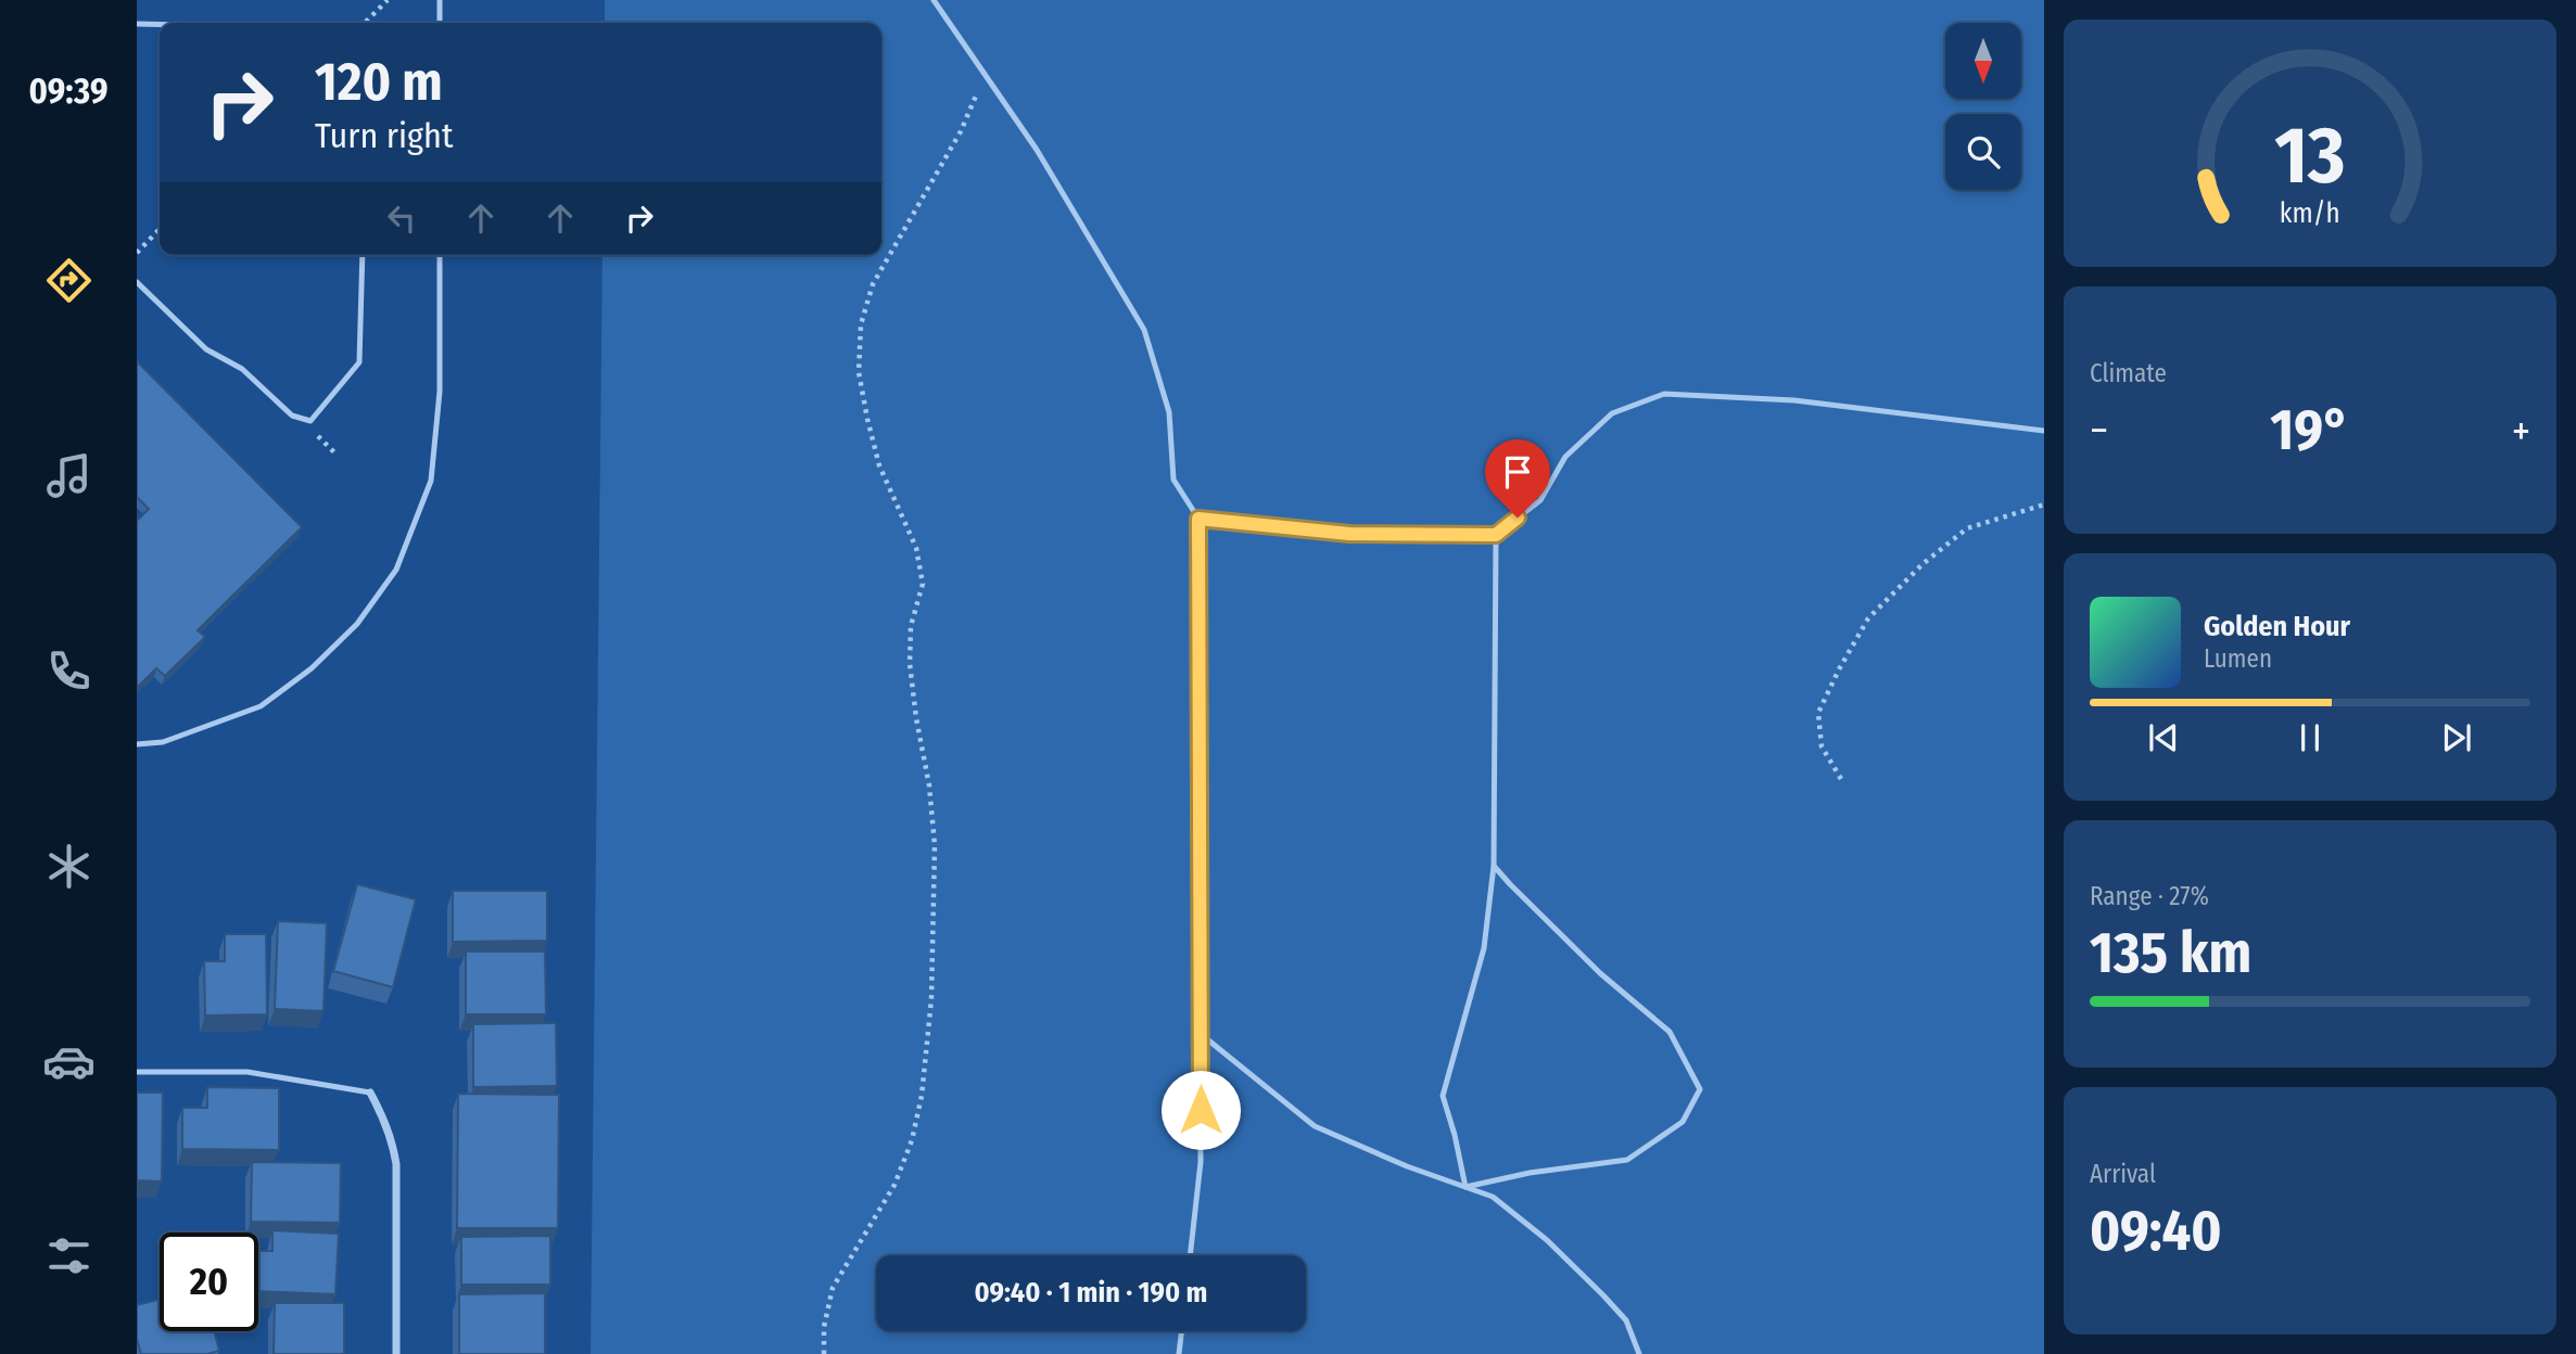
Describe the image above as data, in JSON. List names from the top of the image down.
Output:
{
  "north": "bottom",
  "page": {
    "tabs": "09:39",
    "turn": ["120 m", "Turn right"],
    "tile": [
      "Climate",
      ["Range · 27%", "135 km"],
      ["Arrival", "09:40"]
    ],
    "heat": ["−", "19°", "+"],
    "song": ["Golden Hour", "Lumen"],
    "limit": "20",
    "trip": "09:40 · 1 min · 190 m",
    "gauge": ["13", "km/h"]
  }
}
